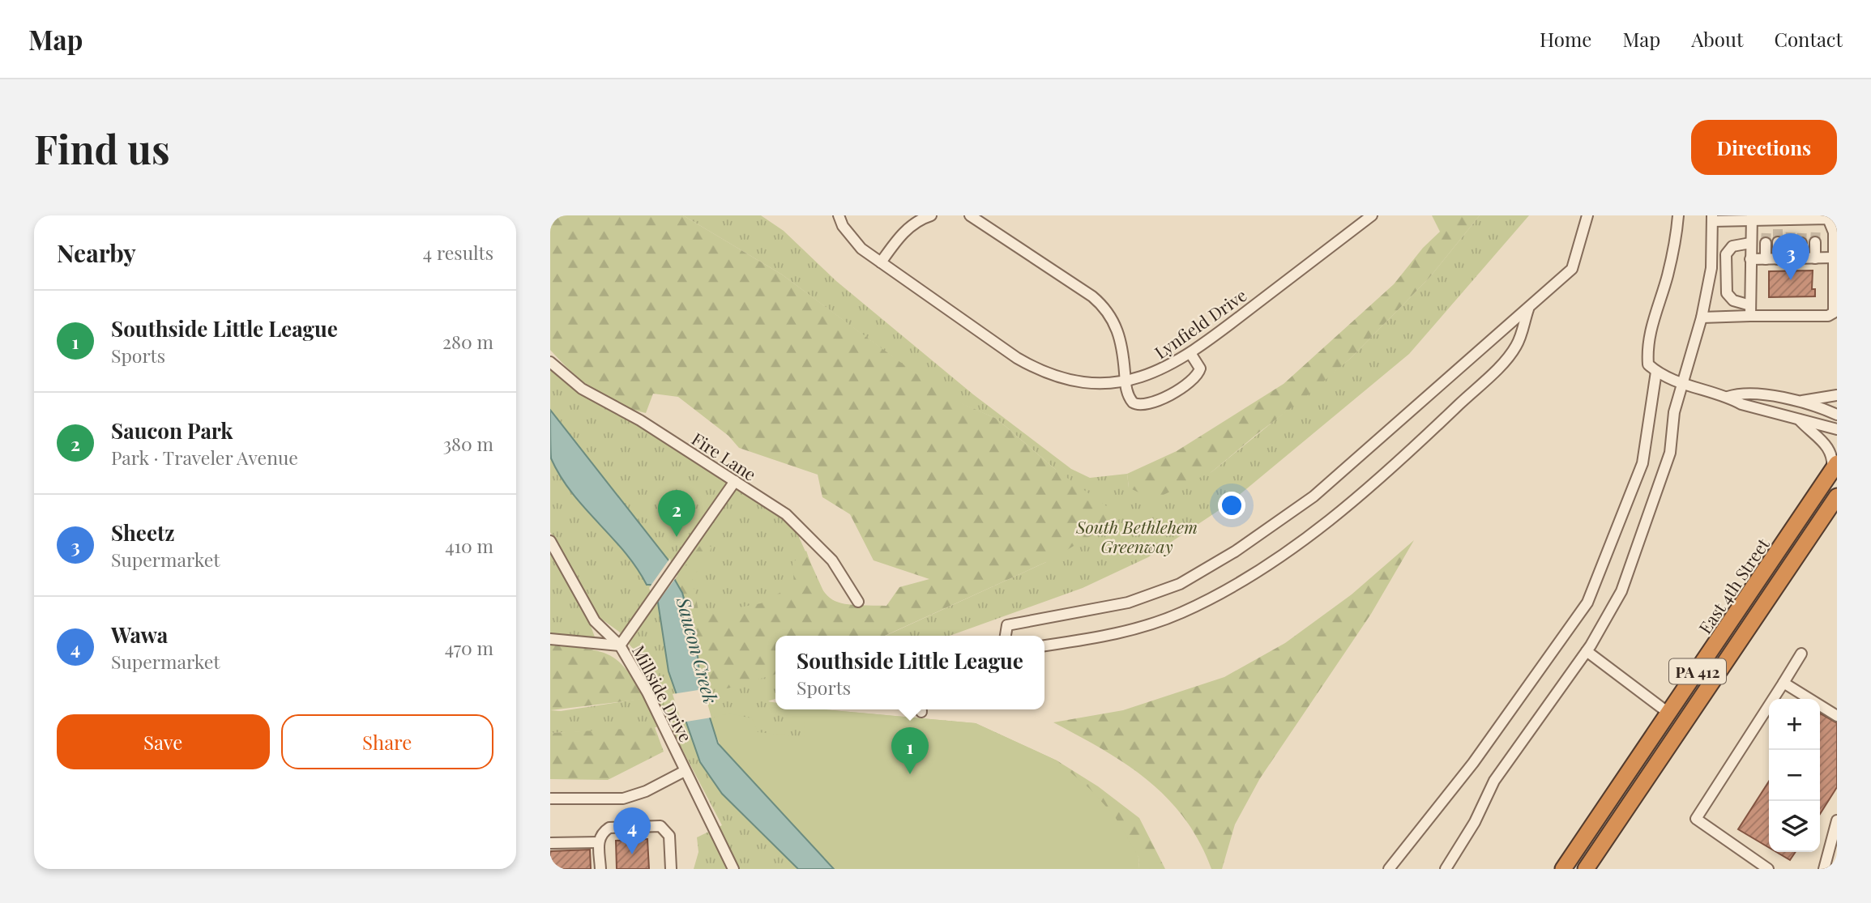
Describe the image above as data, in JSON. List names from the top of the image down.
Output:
{
  "streets": {
    "highway": ["East 4th Street", "PA 412"],
    "street": ["Lynfield Drive", "Fire Lane", "Millside Drive"]
  },
  "water": ["Saucon Creek"],
  "parks": ["South Bethlehem Greenway"],
  "page": {
    "header": "Map",
    "nav": [
      "Home",
      "Map",
      "About",
      "Contact"
    ],
    "buttons": [
      "Directions",
      ["Save", "Share"]
    ],
    "title": "Find us",
    "heading": ["Nearby", "4 results"],
    "pins": [
      "3",
      "2",
      "1",
      "4"
    ],
    "list": [
      {
        "mark": "1",
        "name": "Southside Little League",
        "note": "Sports",
        "value": "280 m"
      },
      {
        "mark": "2",
        "name": "Saucon Park",
        "note": "Park · Traveler Avenue",
        "value": "380 m"
      },
      {
        "mark": "3",
        "name": "Sheetz",
        "note": "Supermarket",
        "value": "410 m"
      },
      {
        "mark": "4",
        "name": "Wawa",
        "note": "Supermarket",
        "value": "470 m"
      }
    ],
    "popup": ["Southside Little League", "Sports"],
    "map_buttons": ["+", "−"]
  }
}
